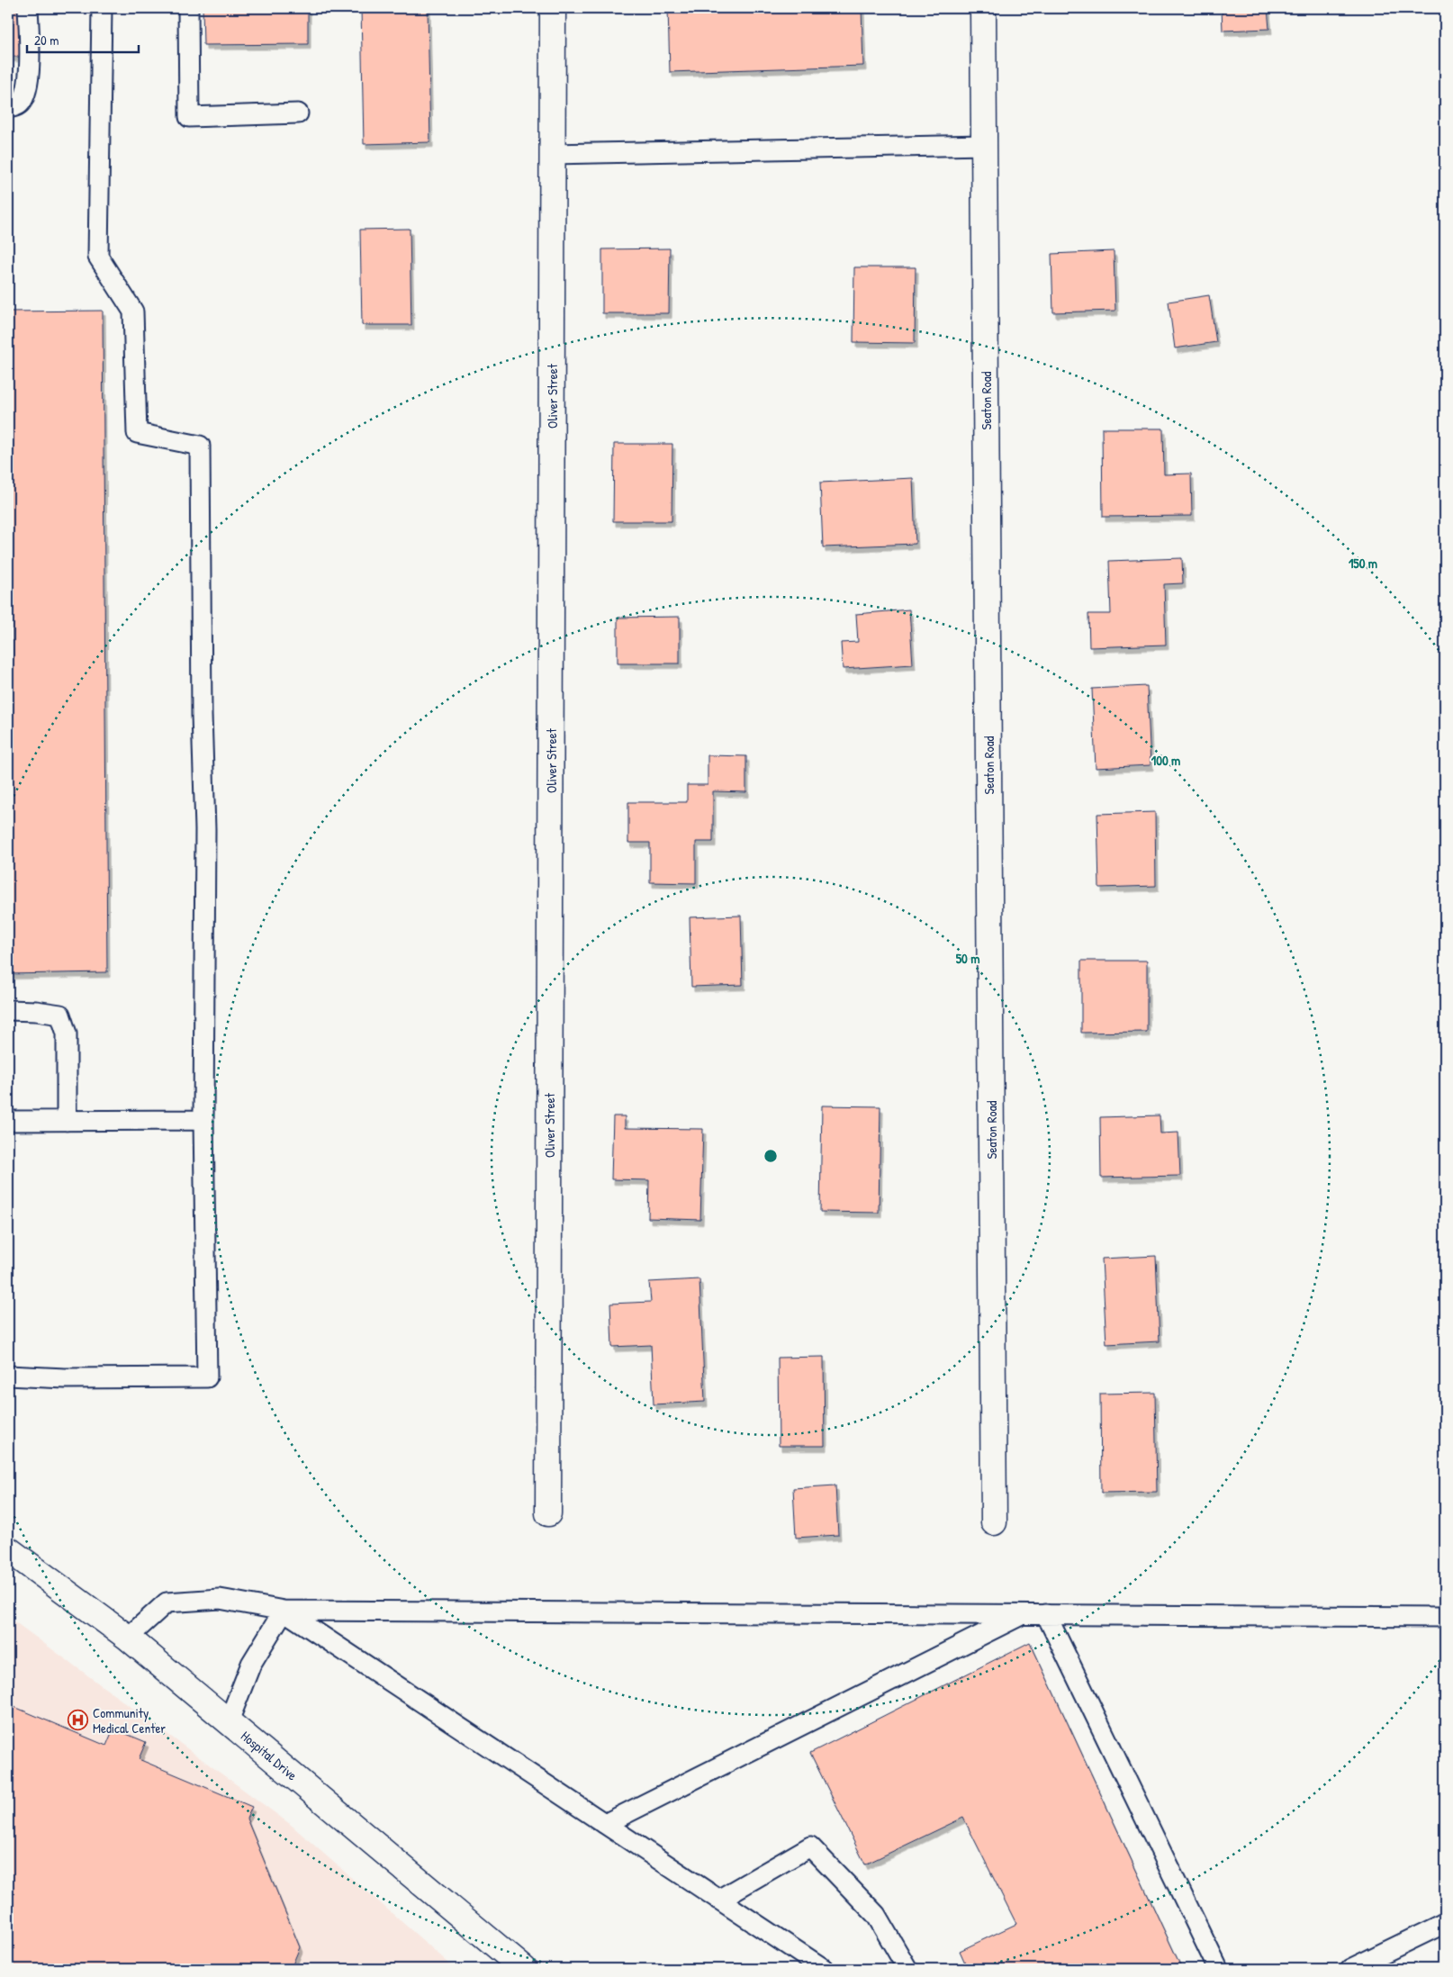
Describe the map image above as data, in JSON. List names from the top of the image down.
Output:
{
  "streets": {
    "street": ["Oliver Street", "Seaton Road", "Hospital Drive"]
  },
  "places": {
    "hospital": ["Community Medical Center"]
  },
  "scale_bar": "20 m",
  "rings": ["150 m", "100 m", "50 m"]
}
